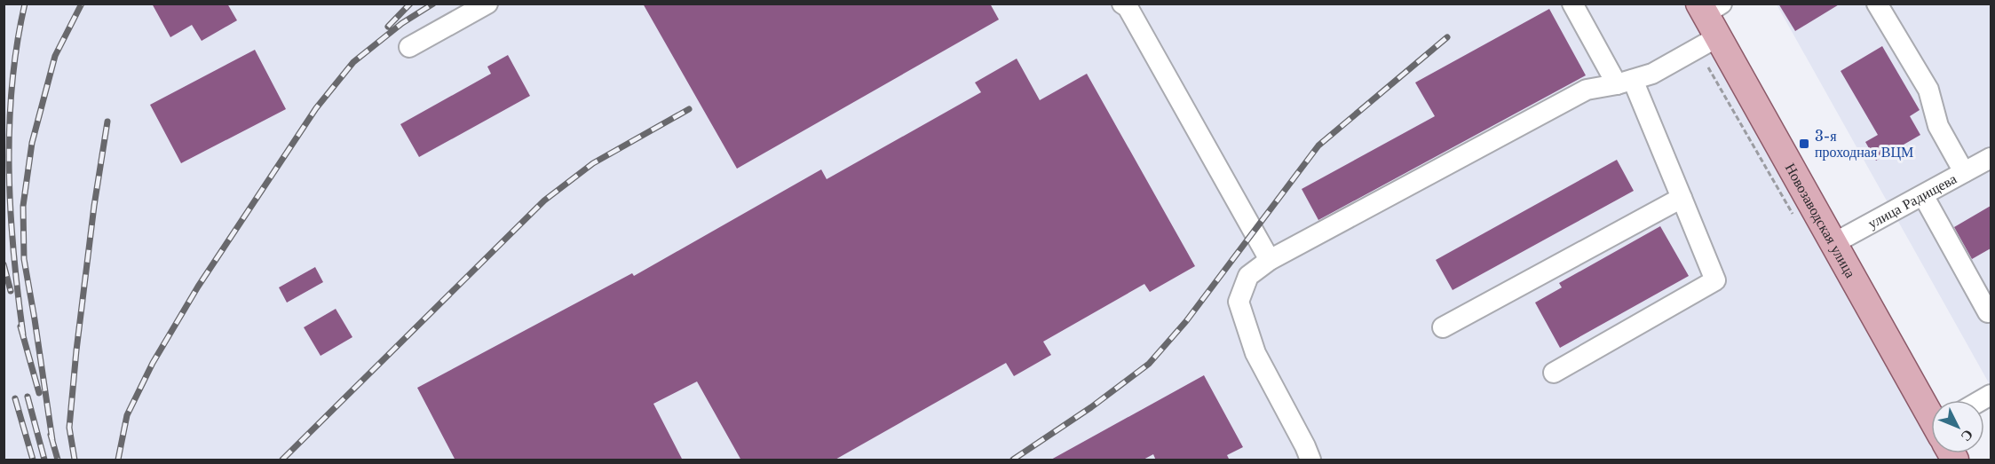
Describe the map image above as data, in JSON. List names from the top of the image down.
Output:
{
  "streets": {
    "main road": ["Новозаводская улица"],
    "street": ["улица Радищева"]
  },
  "crossings": [
    ["улица Радищева", "Новозаводская улица"]
  ],
  "places": {
    "transit": ["3-я проходная ВЦМ"]
  },
  "north": "bottom right"
}
